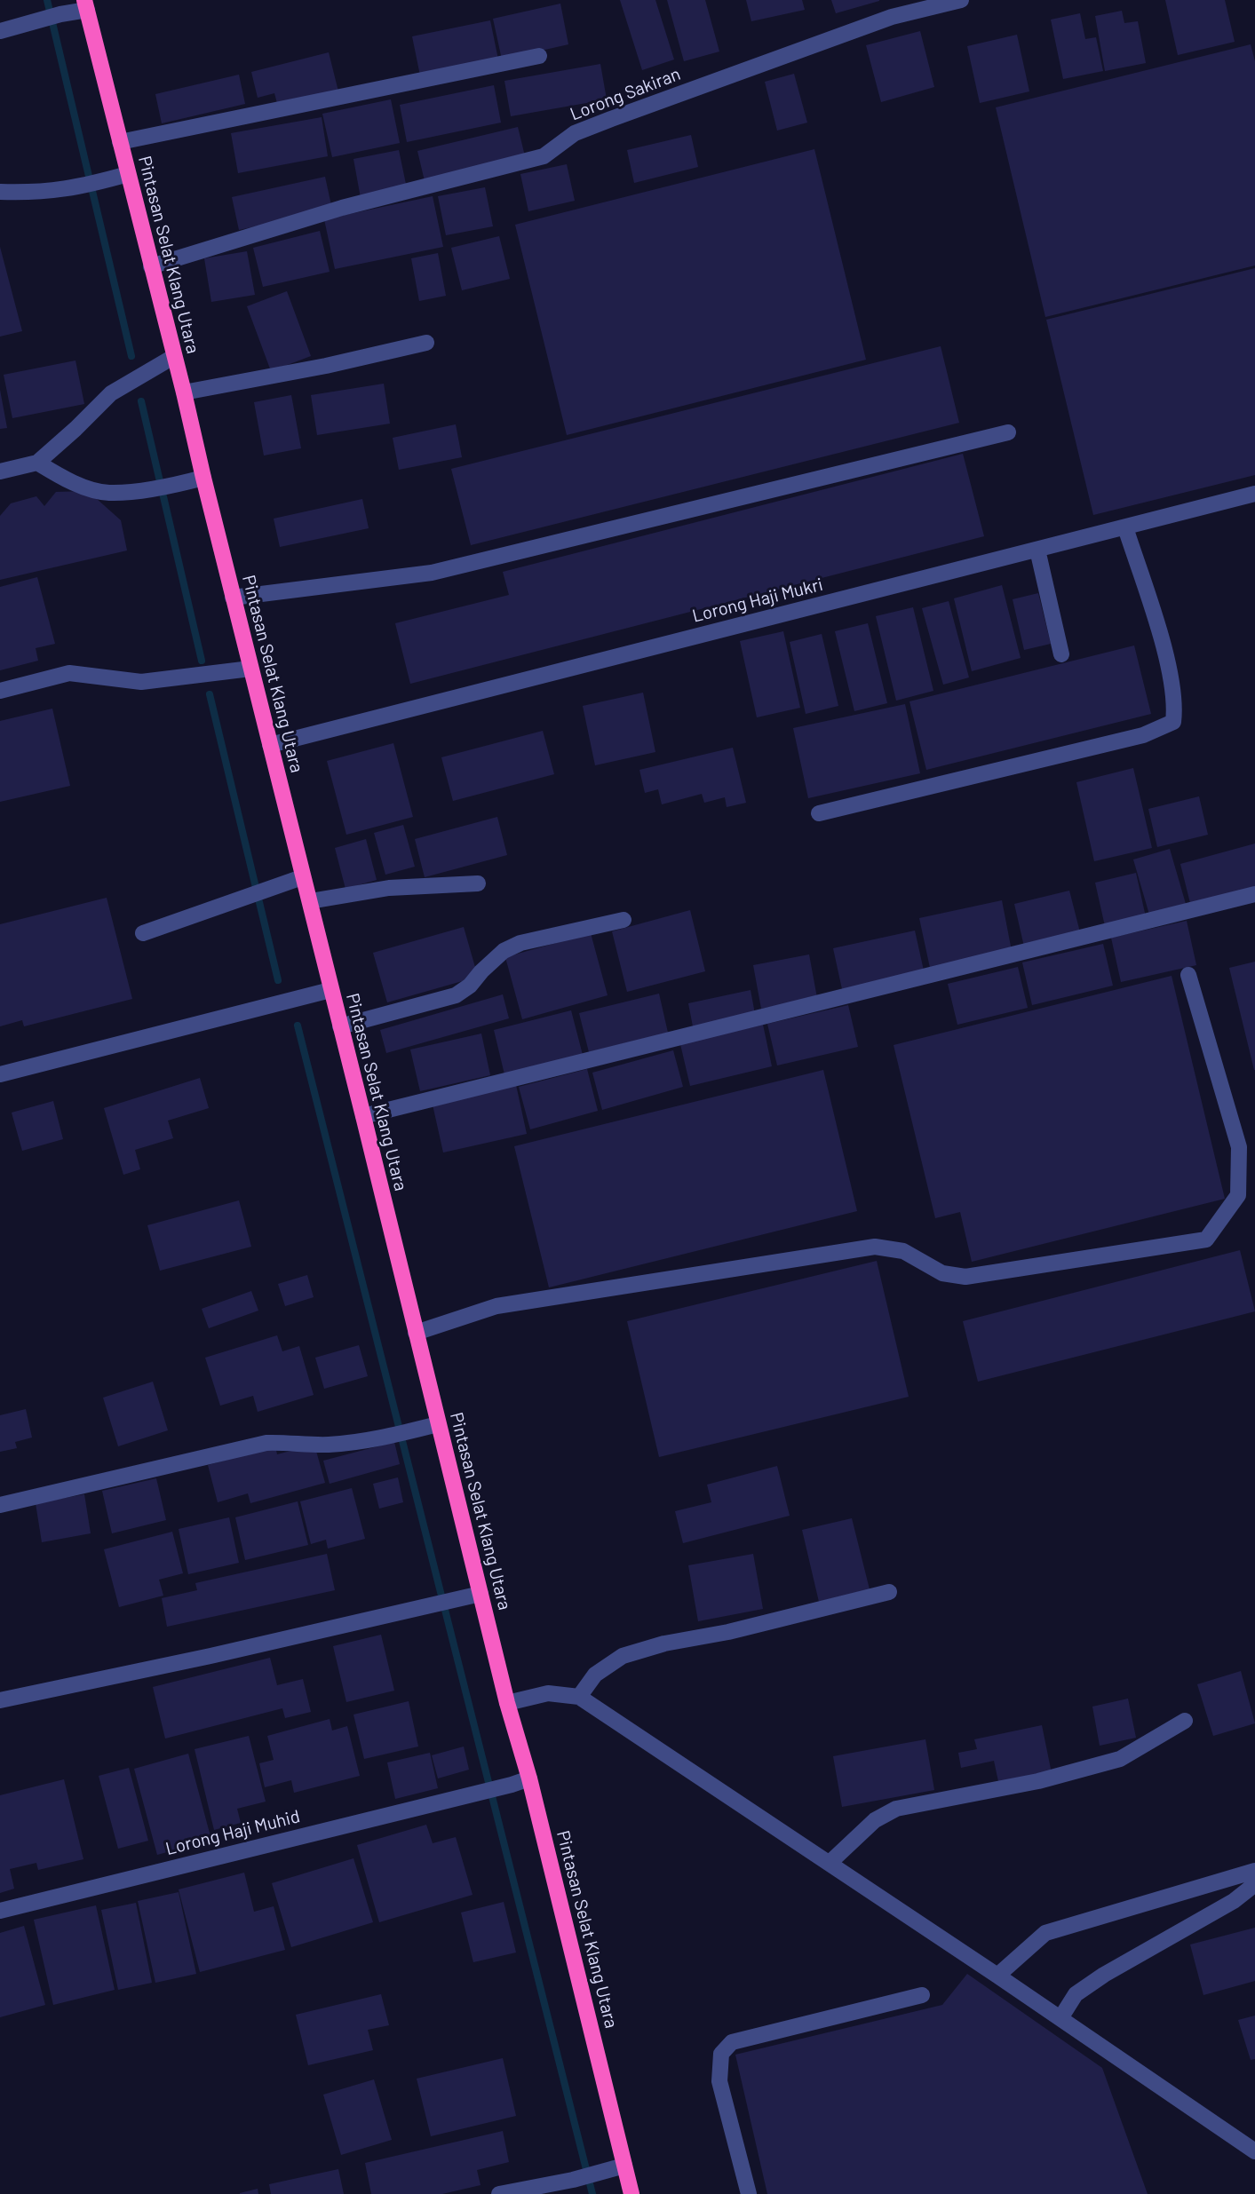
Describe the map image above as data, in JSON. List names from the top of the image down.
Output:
{
  "streets": {
    "highway": ["Pintasan Selat Klang Utara"],
    "street": ["Lorong Sakiran", "Lorong Haji Mukri", "Lorong Haji Muhid"]
  },
  "crossings": [
    ["Lorong Sakiran", "Pintasan Selat Klang Utara"],
    ["Pintasan Selat Klang Utara", "Lorong Haji Mukri"],
    ["Pintasan Selat Klang Utara", "Lorong Haji Muhid"]
  ]
}
